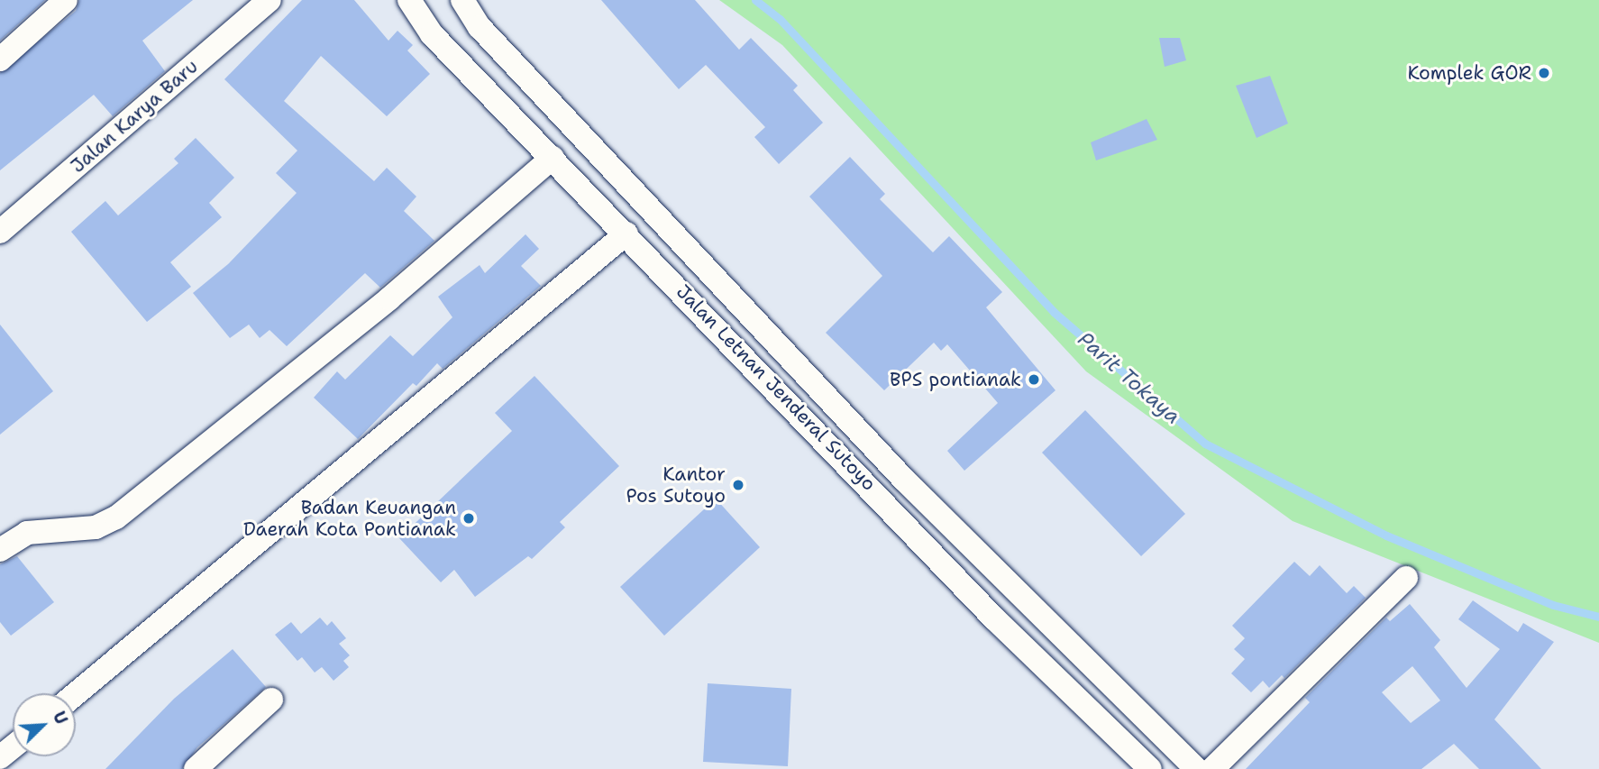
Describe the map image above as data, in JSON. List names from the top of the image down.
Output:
{
  "streets": {
    "street": ["Jalan Karya Baru", "Jalan Letnan Jenderal Sutoyo"]
  },
  "water": ["Parit Tokaya"],
  "places": [
    "Komplek GOR",
    "BPS pontianak",
    "Kantor Pos Sutoyo",
    "Badan Keuangan Daerah Kota Pontianak"
  ],
  "north": "top right"
}
